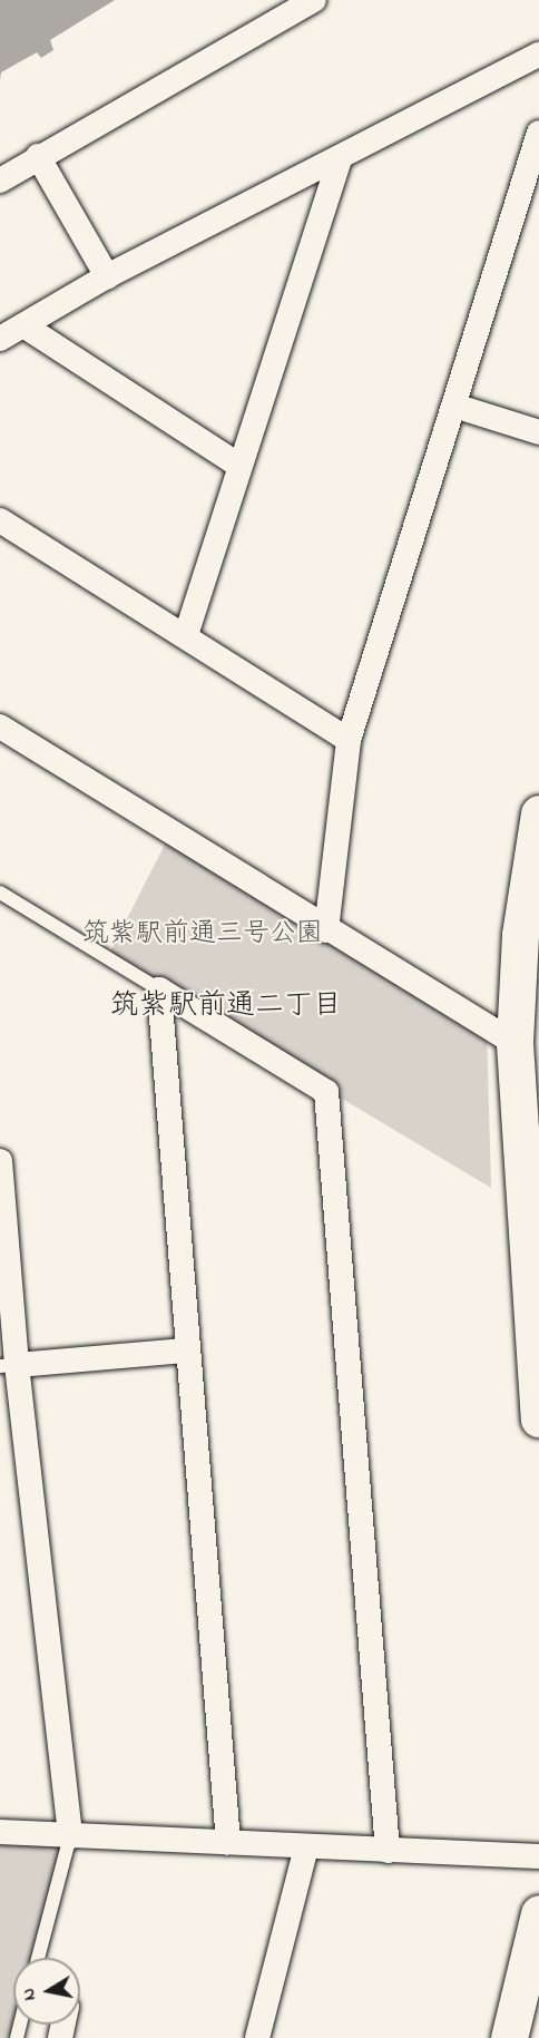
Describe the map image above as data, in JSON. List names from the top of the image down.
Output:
{
  "districts": ["筑紫駅前通二丁目"],
  "parks": ["筑紫駅前通三号公園"],
  "north": "left"
}
